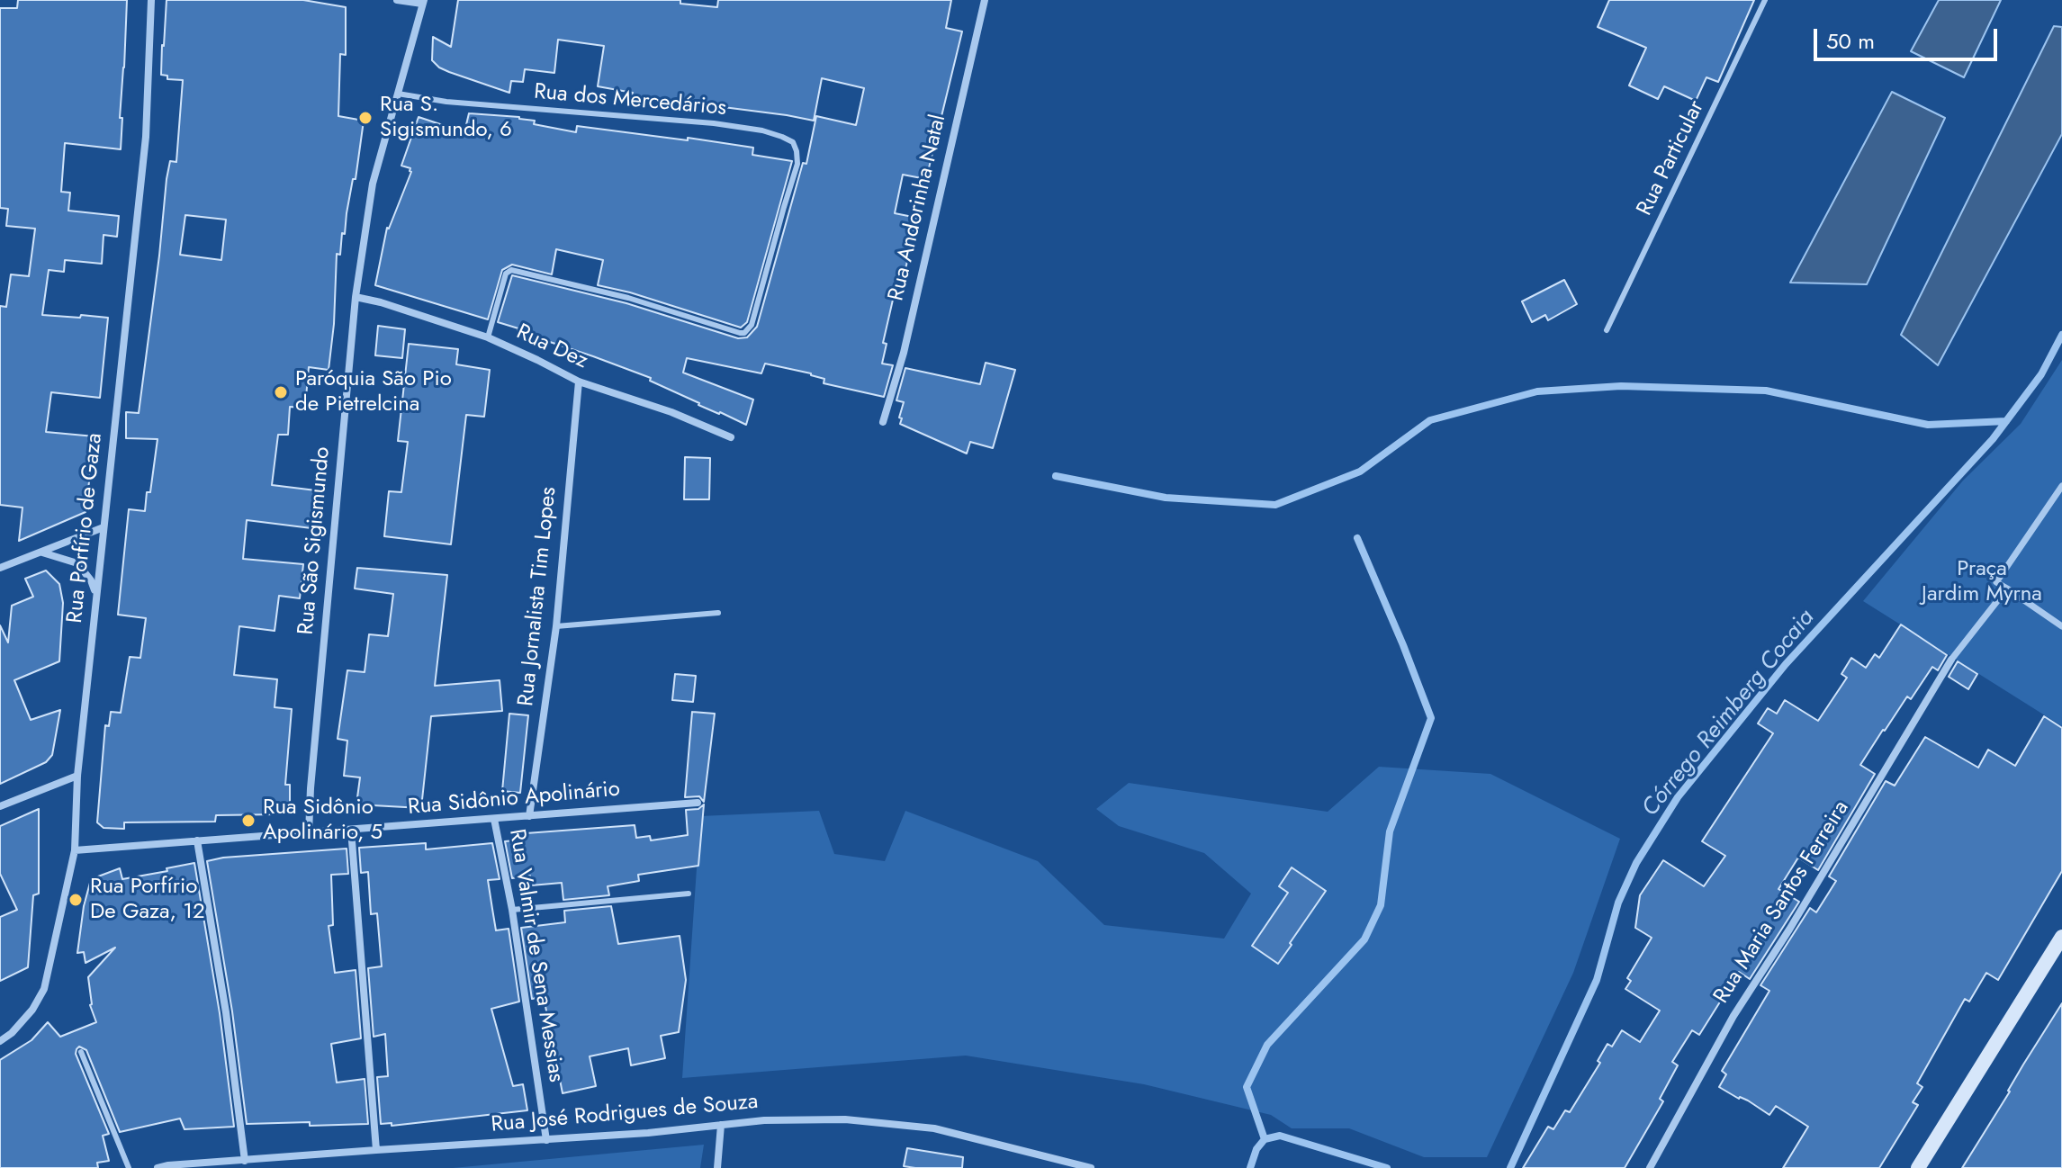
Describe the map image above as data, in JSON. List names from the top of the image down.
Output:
{
  "streets": {
    "street": [
      "Rua Andorinha Natal",
      "Rua Dez",
      "Rua Porfírio de Gaza",
      "Rua São Sigismundo",
      "Rua Jornalista Tim Lopes",
      "Rua Sidônio Apolinário",
      "Rua Maria Santos Ferreira",
      "Rua Valmir de Sena Messias",
      "Rua José Rodrigues de Souza"
    ],
    "lane": ["Rua dos Mercedários", "Rua Particular"]
  },
  "crossings": [
    ["Rua dos Mercedários", "Rua Dez"],
    ["Rua dos Mercedários", "Rua São Sigismundo"],
    ["Rua Dez", "Rua São Sigismundo"],
    ["Rua Dez", "Rua Jornalista Tim Lopes"],
    ["Rua Porfírio de Gaza", "Rua Sidônio Apolinário"],
    ["Rua São Sigismundo", "Rua Sidônio Apolinário"],
    ["Rua Jornalista Tim Lopes", "Rua Sidônio Apolinário"],
    ["Rua Sidônio Apolinário", "Rua Valmir de Sena Messias"],
    ["Rua Valmir de Sena Messias", "Rua José Rodrigues de Souza"]
  ],
  "water": ["Córrego Reimberg Cocaia"],
  "parks": ["Praça Jardim Myrna"],
  "places": [
    "Rua S. Sigismundo, 6",
    "Paróquia São Pio de Pietrelcina",
    "Rua Sidônio Apolinário, 5",
    "Rua Porfírio De Gaza, 12"
  ],
  "scale_bar": "50 m"
}
